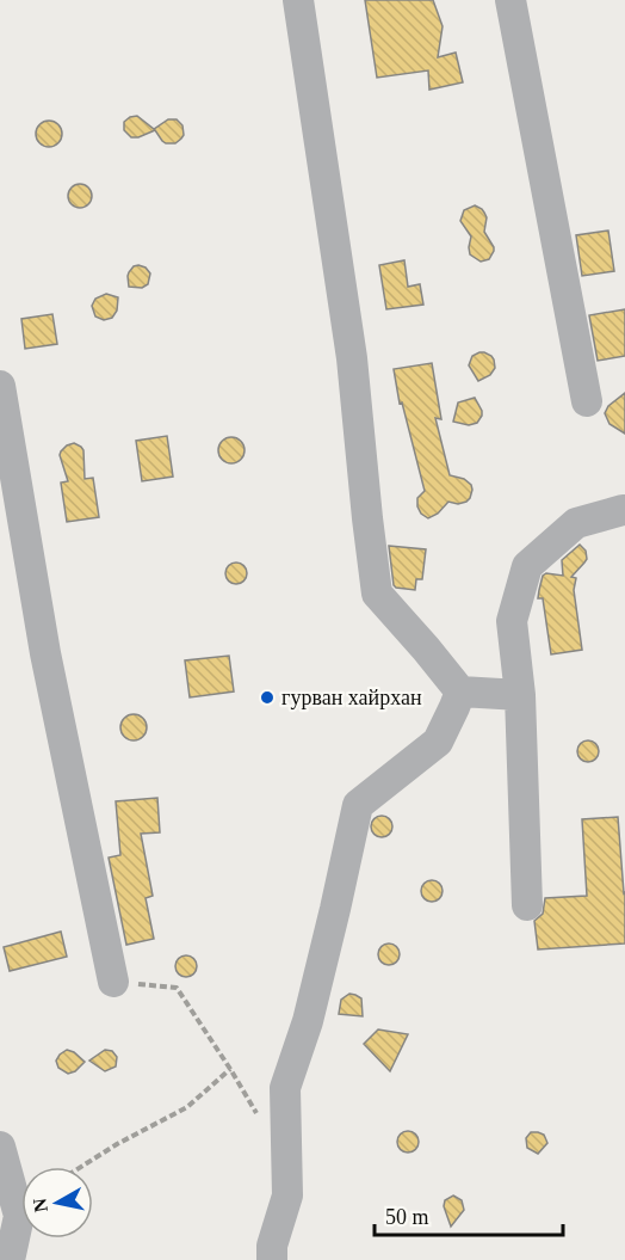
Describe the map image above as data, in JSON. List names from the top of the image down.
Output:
{
  "places": ["гурван хайрхан"],
  "scale_bar": "50 m",
  "north": "left"
}
